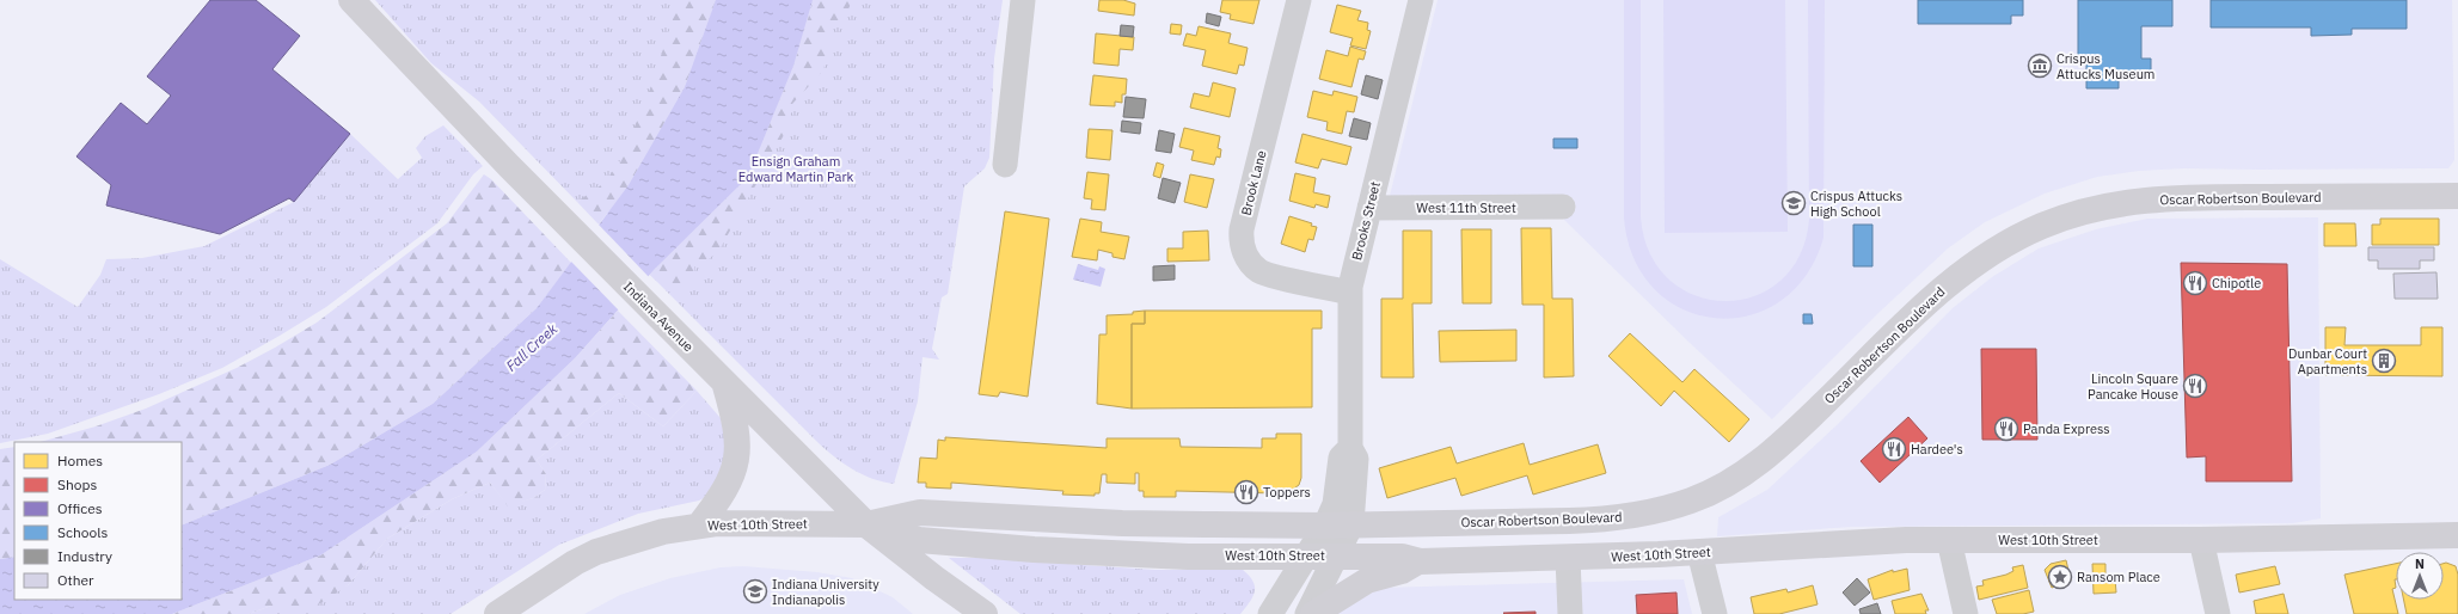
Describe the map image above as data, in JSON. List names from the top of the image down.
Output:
{
  "streets": {
    "main road": ["Oscar Robertson Boulevard", "Indiana Avenue", "West 10th Street"],
    "street": ["Brook Lane", "West 11th Street", "Brooks Street"]
  },
  "crossings": [
    ["Brook Lane", "Brooks Street"],
    ["Oscar Robertson Boulevard", "Brooks Street"],
    ["Oscar Robertson Boulevard", "West 10th Street"],
    ["West 11th Street", "Brooks Street"],
    ["Brooks Street", "West 10th Street"],
    ["Indiana Avenue", "West 10th Street"]
  ],
  "water": ["Fall Creek"],
  "parks": ["Ensign Graham Edward Martin Park"],
  "places": {
    "museum": ["Crispus Attucks Museum"],
    "school or university": ["Crispus Attucks High School", "Indiana University Indianapolis"],
    "restaurant": [
      "Chipotle",
      "Lincoln Square Pancake House",
      "Panda Express",
      "Hardee's",
      "Toppers"
    ],
    "building": ["Dunbar Court Apartments"],
    "place": ["Ransom Place"]
  },
  "legend": [
    "Homes",
    "Shops",
    "Offices",
    "Schools",
    "Industry",
    "Other"
  ],
  "north": "top"
}
